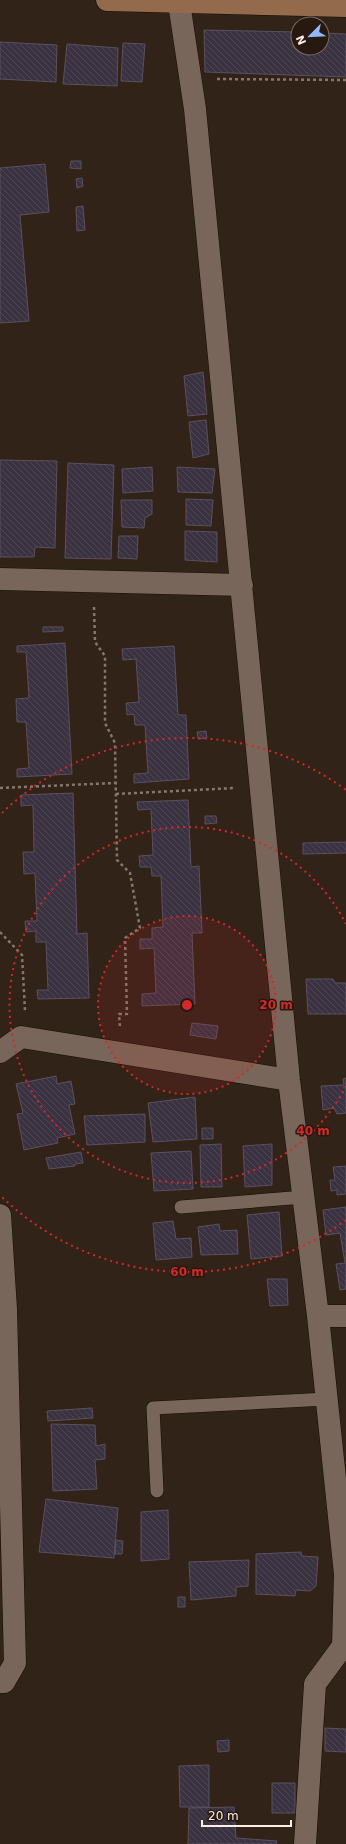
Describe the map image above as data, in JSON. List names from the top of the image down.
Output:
{
  "scale_bar": "20 m",
  "north": "bottom left",
  "rings": ["20 m", "40 m", "60 m"]
}
